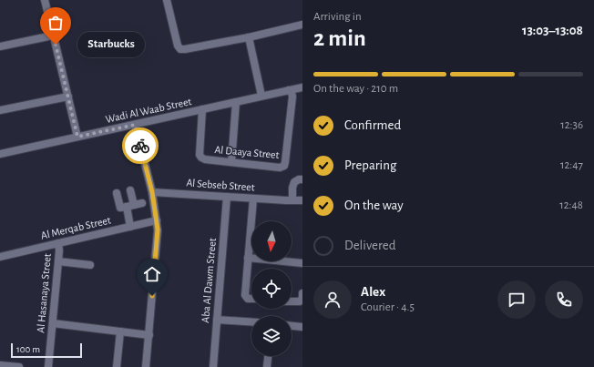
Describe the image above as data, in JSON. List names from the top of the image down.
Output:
{
  "streets": {
    "street": [
      "Wadi Al Waab Street",
      "Al Daaya Street",
      "Al Sebseb Street",
      "Al Merqab Street",
      "Aba Al Dawm Street",
      "Al Hasanaya Street"
    ]
  },
  "crossings": [
    ["Wadi Al Waab Street", "Al Daaya Street"],
    ["Al Sebseb Street", "Aba Al Dawm Street"],
    ["Al Merqab Street", "Al Hasanaya Street"]
  ],
  "places": ["Starbucks"],
  "scale_bar": "100 m",
  "north": "bottom",
  "page": {
    "heading": ["2 min", "Arriving in", "13:03–13:08"],
    "panel": ["Alex", "Courier · 4.5"],
    "bubble": "Starbucks",
    "bar": "On the way · 210 m",
    "list": [
      ["Confirmed", "12:36"],
      ["Preparing", "12:47"],
      ["On the way", "12:48"],
      "Delivered"
    ],
    "scale": "100 m"
  }
}
